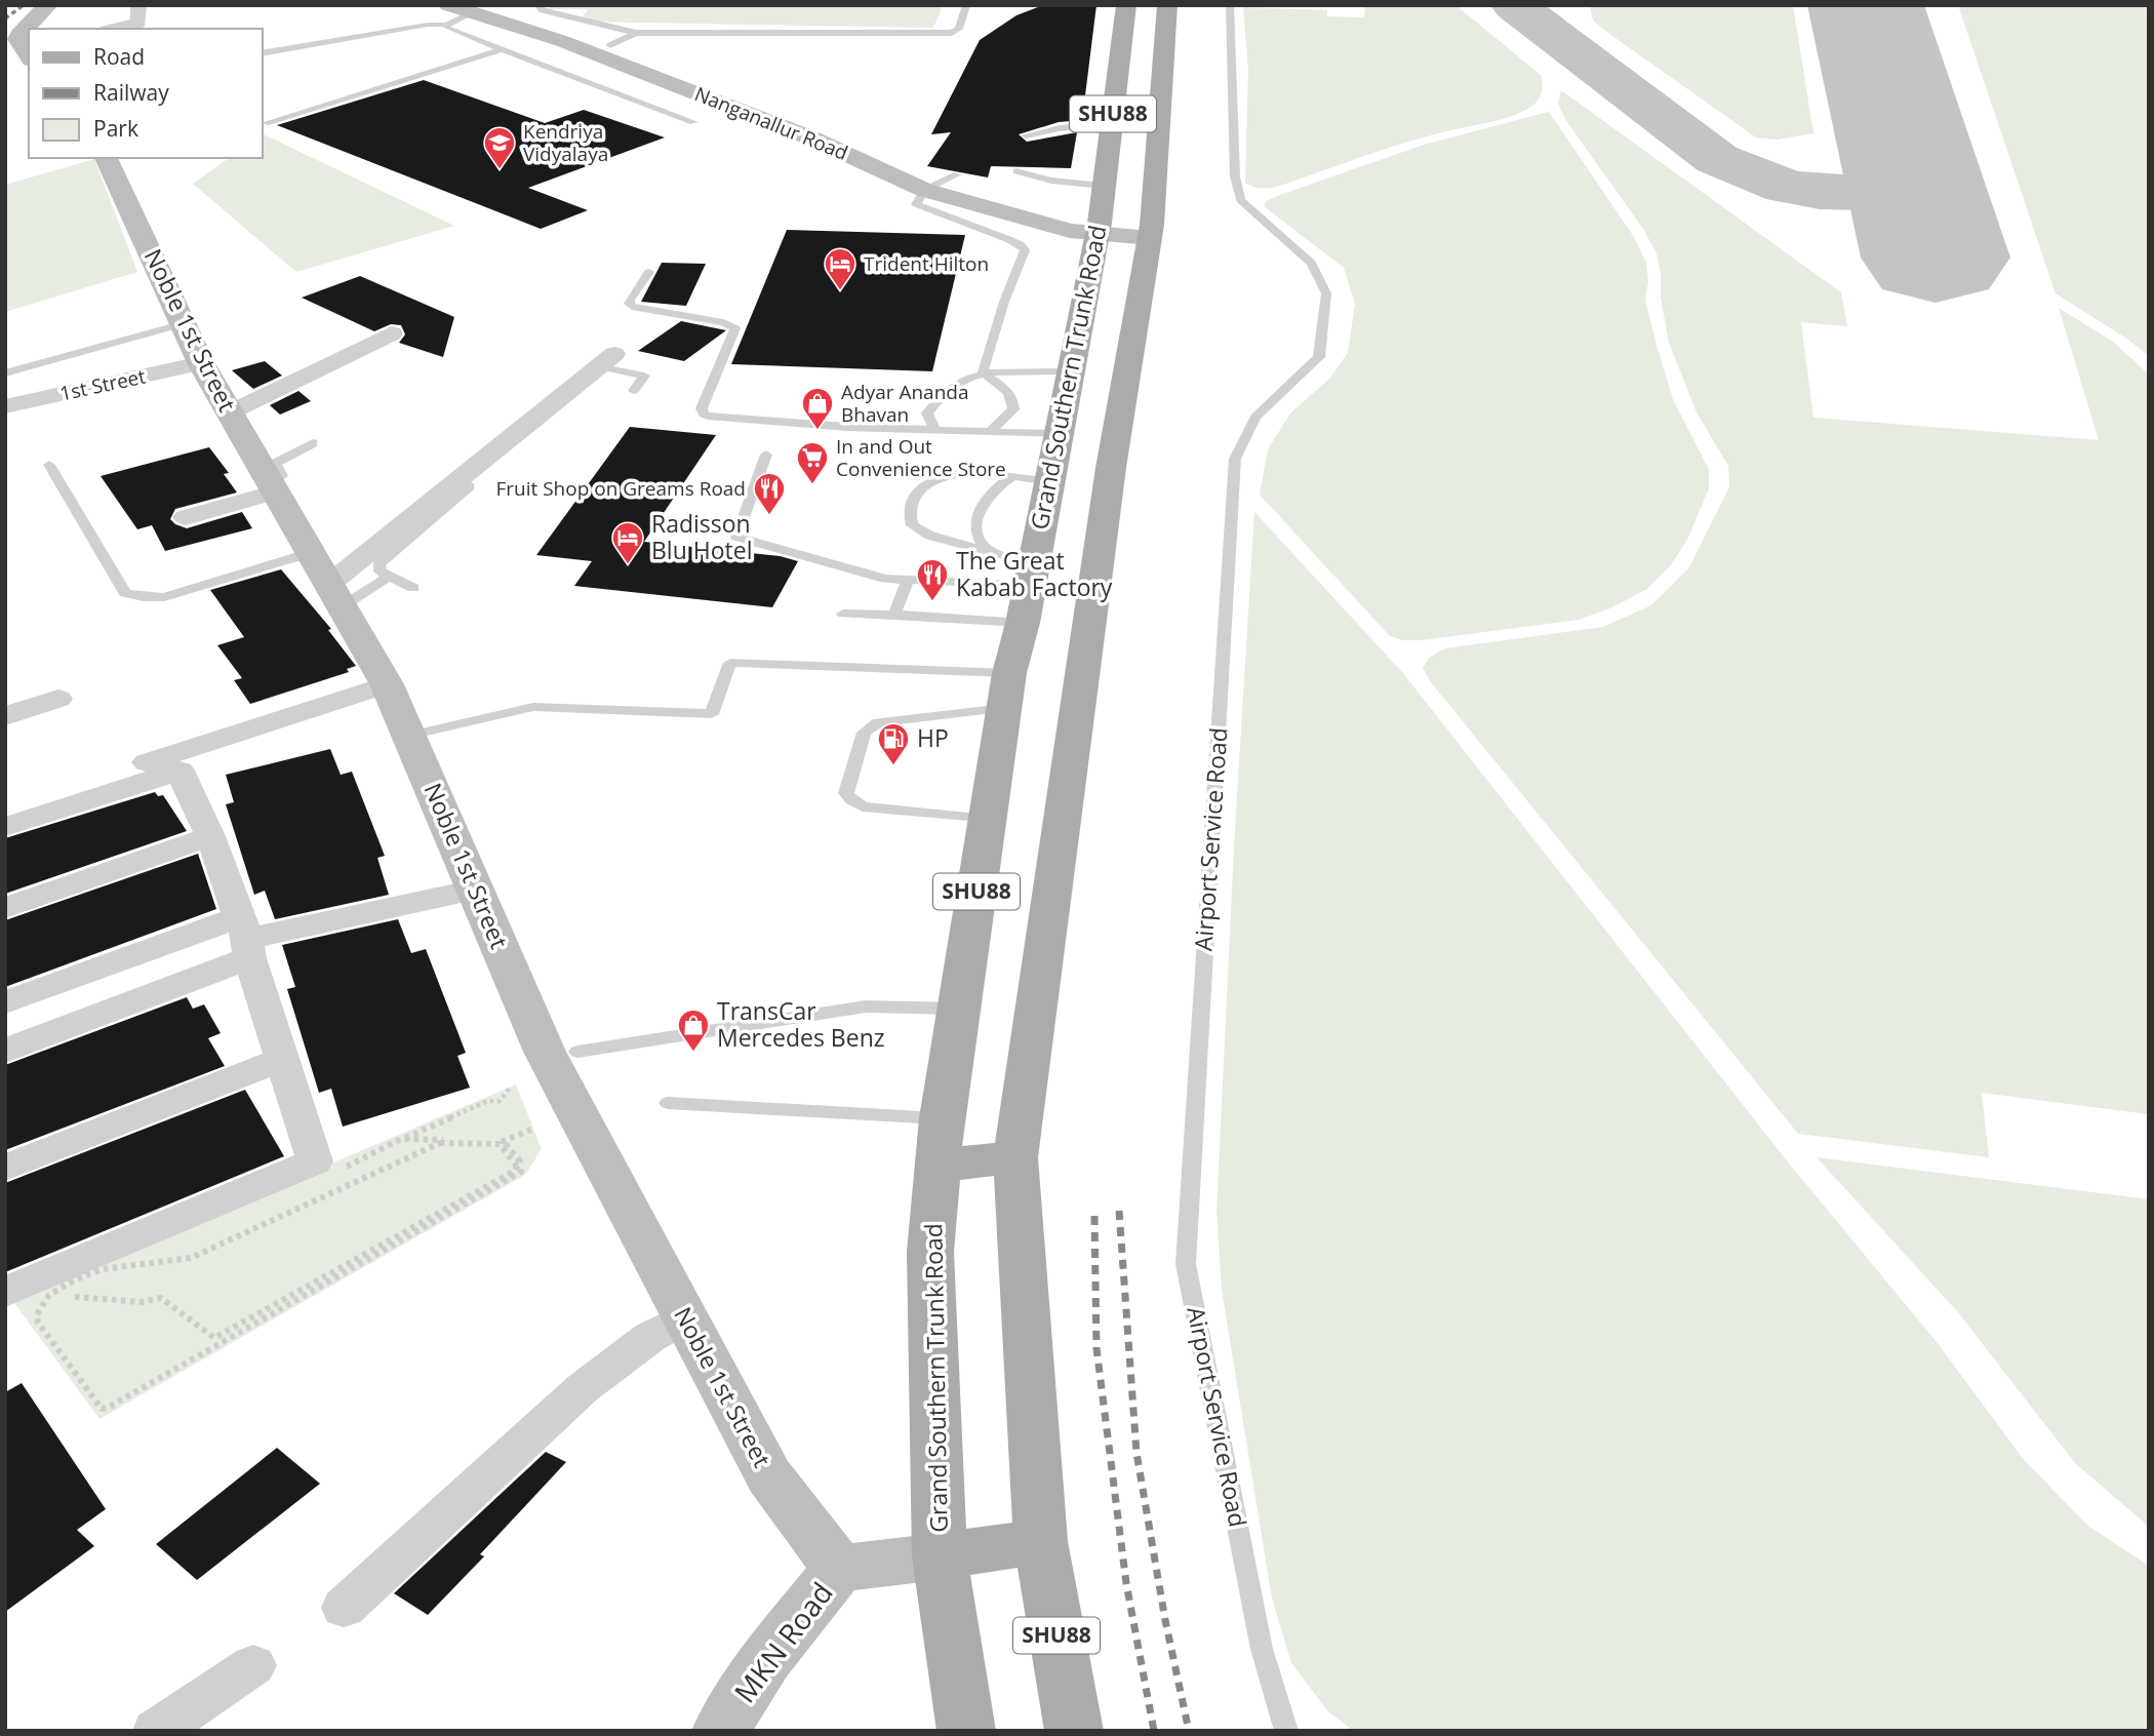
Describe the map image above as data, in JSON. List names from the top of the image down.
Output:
{
  "streets": {
    "main road": ["SHU88", "Grand Southern Trunk Road"],
    "street": [
      "Nanganallur Road",
      "Noble 1st Street",
      "1st Street",
      "MKN Road"
    ],
    "lane": ["Airport Service Road"]
  },
  "crossings": [
    ["SHU88", "Nanganallur Road"],
    ["Nanganallur Road", "Grand Southern Trunk Road"],
    ["Noble 1st Street", "1st Street"],
    ["Noble 1st Street", "MKN Road"],
    ["Grand Southern Trunk Road", "MKN Road"]
  ],
  "places": {
    "school or university": ["Kendriya Vidyalaya"],
    "hotel": ["Trident Hilton", "Radisson Blu Hotel"],
    "shop": ["Adyar Ananda Bhavan", "TransCar Mercedes Benz"],
    "supermarket": ["In and Out Convenience Store"],
    "restaurant": ["Fruit Shop on Greams Road", "The Great Kabab Factory"],
    "fuel station": ["HP"]
  },
  "legend": ["Road", "Railway", "Park"]
}
